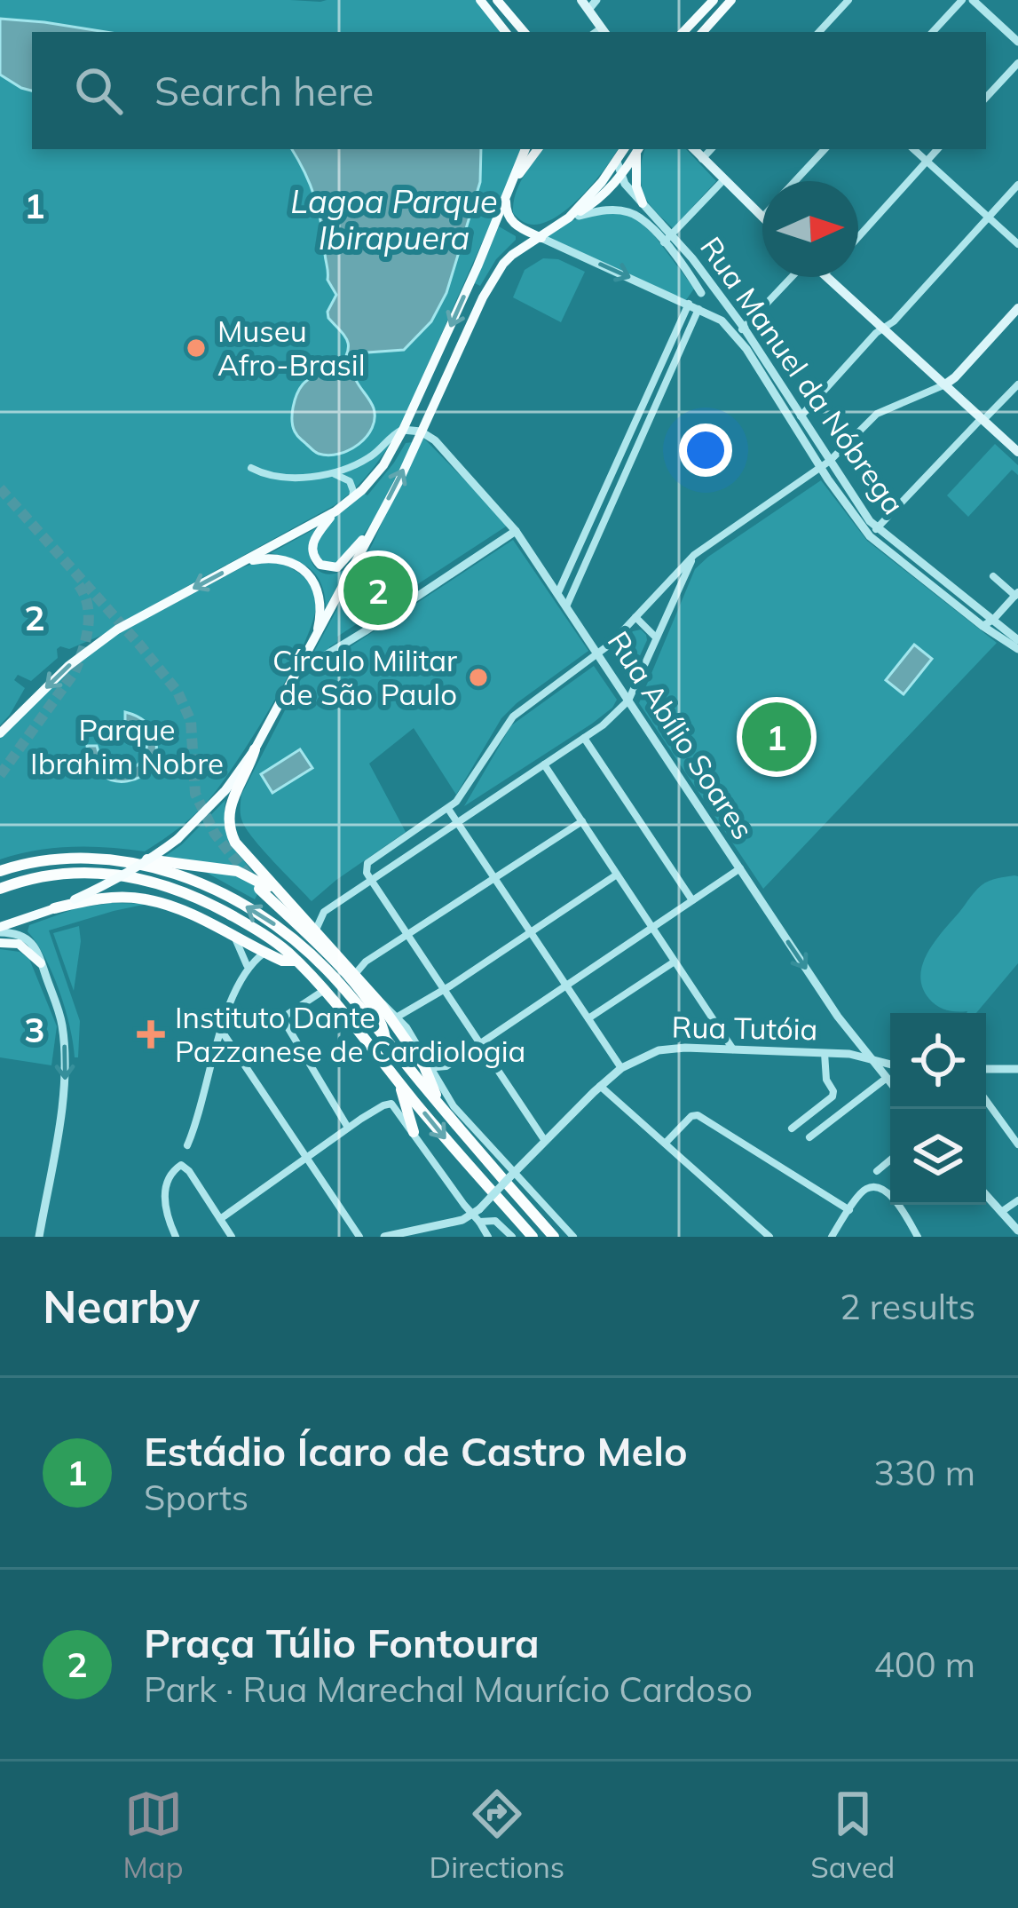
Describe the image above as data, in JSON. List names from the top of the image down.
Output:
{
  "streets": {
    "street": ["Rua Manuel da Nóbrega", "Rua Abílio Soares", "Rua Tutóia"]
  },
  "crossings": [
    ["Rua Abílio Soares", "Rua Tutóia"]
  ],
  "water": ["Lagoa Parque Ibirapuera"],
  "parks": ["Parque Ibrahim Nobre"],
  "places": {
    "other": ["Museu Afro-Brasil", "Círculo Militar de São Paulo"],
    "health": ["Instituto Dante Pazzanese de Cardiologia"]
  },
  "north": "right",
  "page": {
    "search": "Search here",
    "pins": ["2", "1"],
    "heading": ["Nearby", "2 results"],
    "list": [
      {
        "mark": "1",
        "name": "Estádio Ícaro de Castro Melo",
        "note": "Sports",
        "value": "330 m"
      },
      {
        "mark": "2",
        "name": "Praça Túlio Fontoura",
        "note": "Park · Rua Marechal Maurício Cardoso",
        "value": "400 m"
      }
    ],
    "nav": ["Map", "Directions", "Saved"]
  },
  "grid": {
    "rows": ["1", "2", "3"]
  }
}
